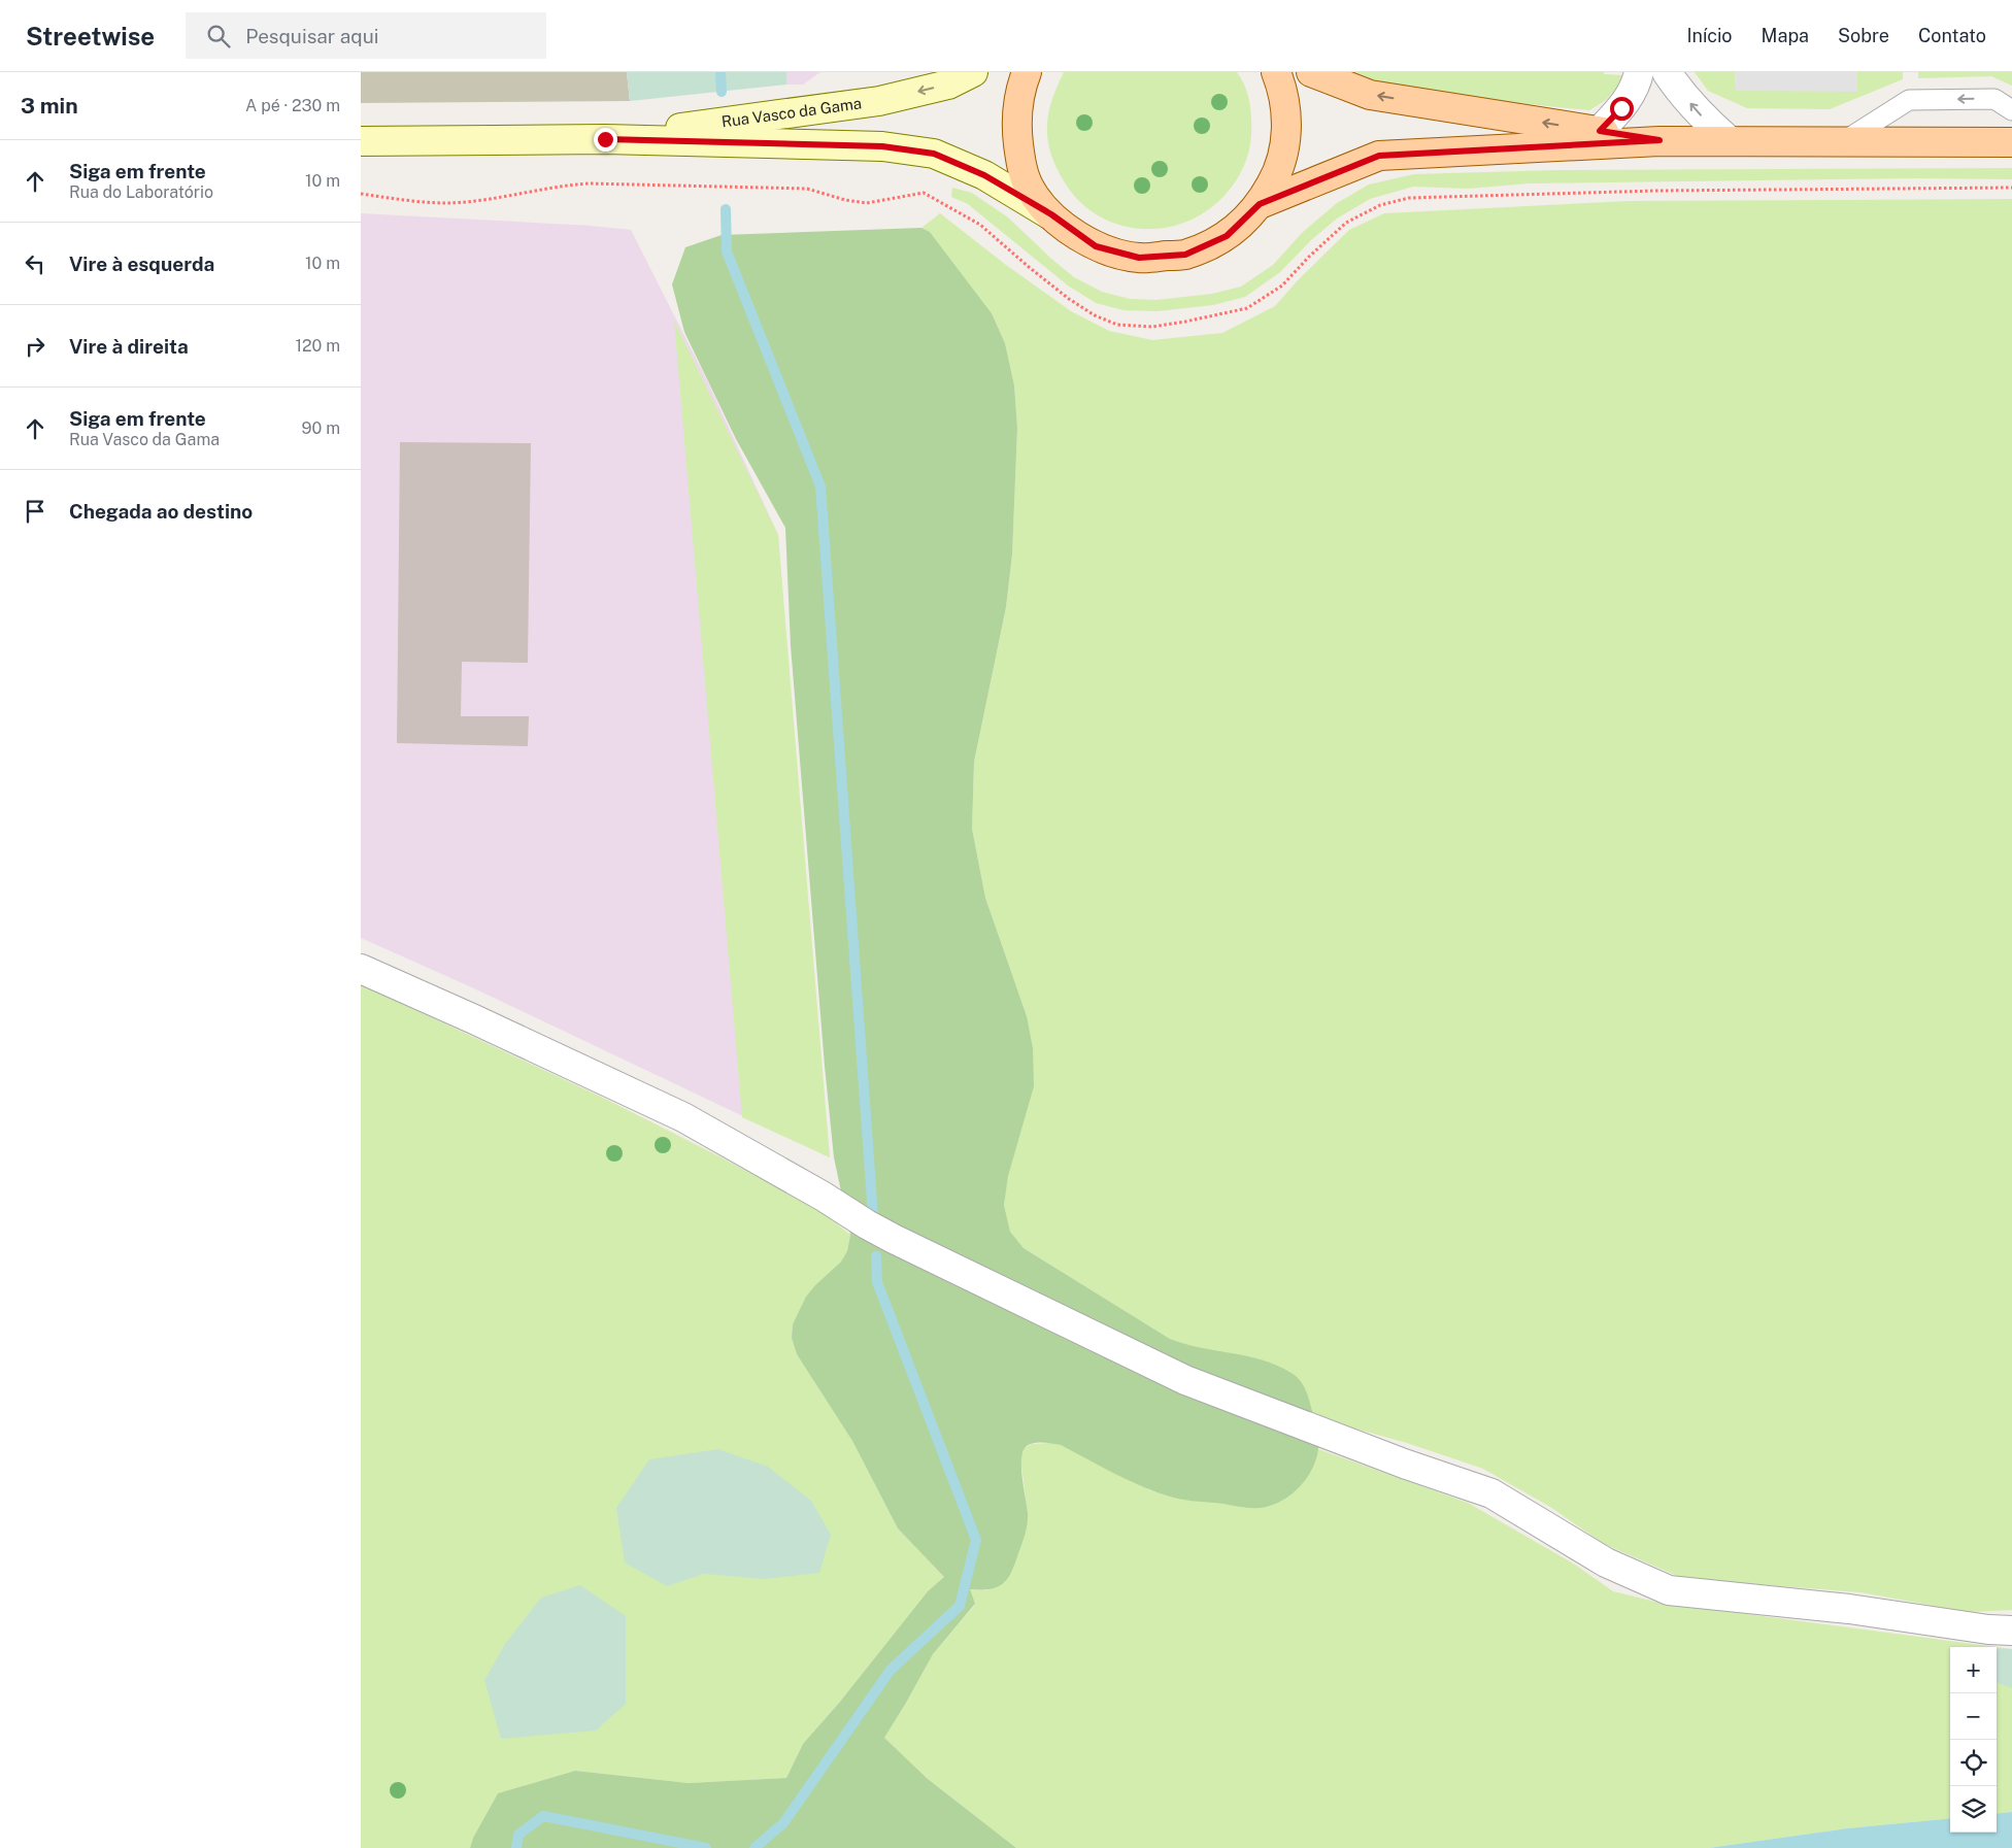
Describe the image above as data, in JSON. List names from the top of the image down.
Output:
{
  "streets": {
    "main road": ["Rua Vasco da Gama"]
  },
  "page": {
    "header": "Streetwise",
    "search": "Pesquisar aqui",
    "nav": [
      "Início",
      "Mapa",
      "Sobre",
      "Contato"
    ],
    "heading": ["3 min", "A pé · 230 m"],
    "list": [
      ["Siga em frente", "Rua do Laboratório", "10 m"],
      ["Vire à esquerda", "10 m"],
      ["Vire à direita", "120 m"],
      ["Siga em frente", "Rua Vasco da Gama", "90 m"],
      "Chegada ao destino"
    ],
    "map_buttons": ["+", "−"]
  }
}
